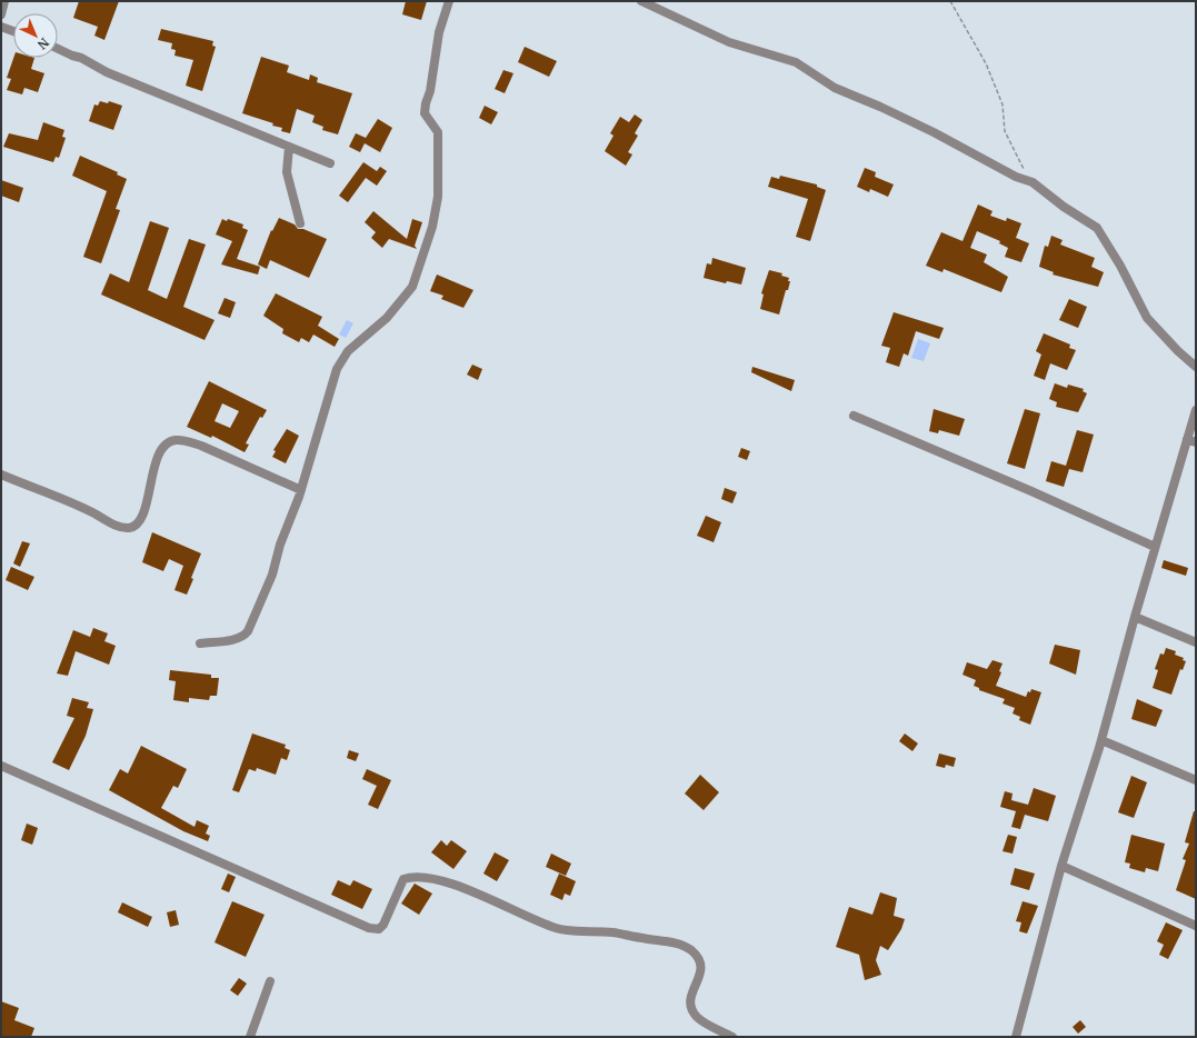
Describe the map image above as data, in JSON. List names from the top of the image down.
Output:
{
  "north": "bottom right"
}
